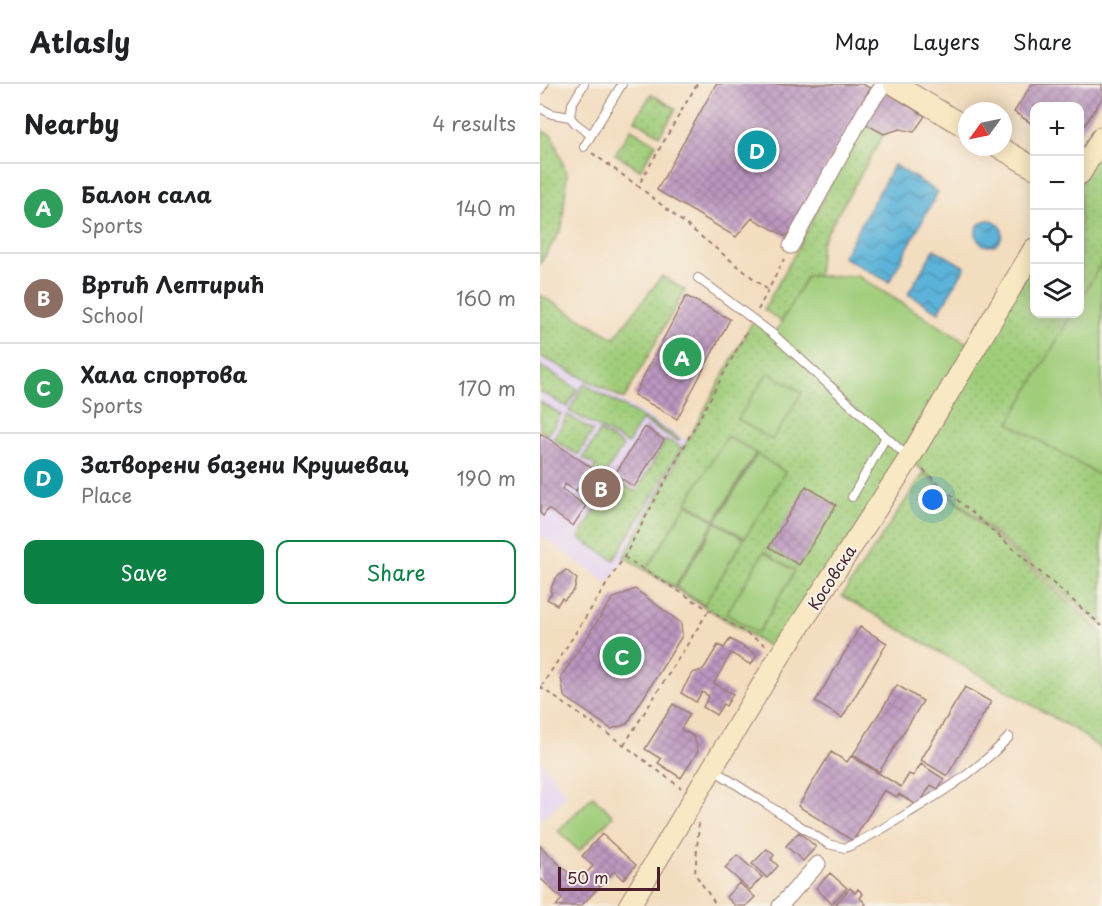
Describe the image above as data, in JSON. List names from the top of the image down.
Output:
{
  "streets": {
    "street": ["Косовска"]
  },
  "scale_bar": "50 m",
  "north": "bottom left",
  "page": {
    "header": "Atlasly",
    "nav": ["Map", "Layers", "Share"],
    "heading": ["Nearby", "4 results"],
    "map_buttons": ["+", "−"],
    "pins": [
      "D",
      "A",
      "B",
      "C"
    ],
    "list": [
      {
        "mark": "A",
        "name": "Балон сала",
        "note": "Sports",
        "value": "140 m"
      },
      {
        "mark": "B",
        "name": "Вртић Лептирић",
        "note": "School",
        "value": "160 m"
      },
      {
        "mark": "C",
        "name": "Хала спортова",
        "note": "Sports",
        "value": "170 m"
      },
      {
        "mark": "D",
        "name": "Затворени базени Крушевац",
        "note": "Place",
        "value": "190 m"
      }
    ],
    "buttons": ["Save", "Share"],
    "scale": "50 m"
  }
}
